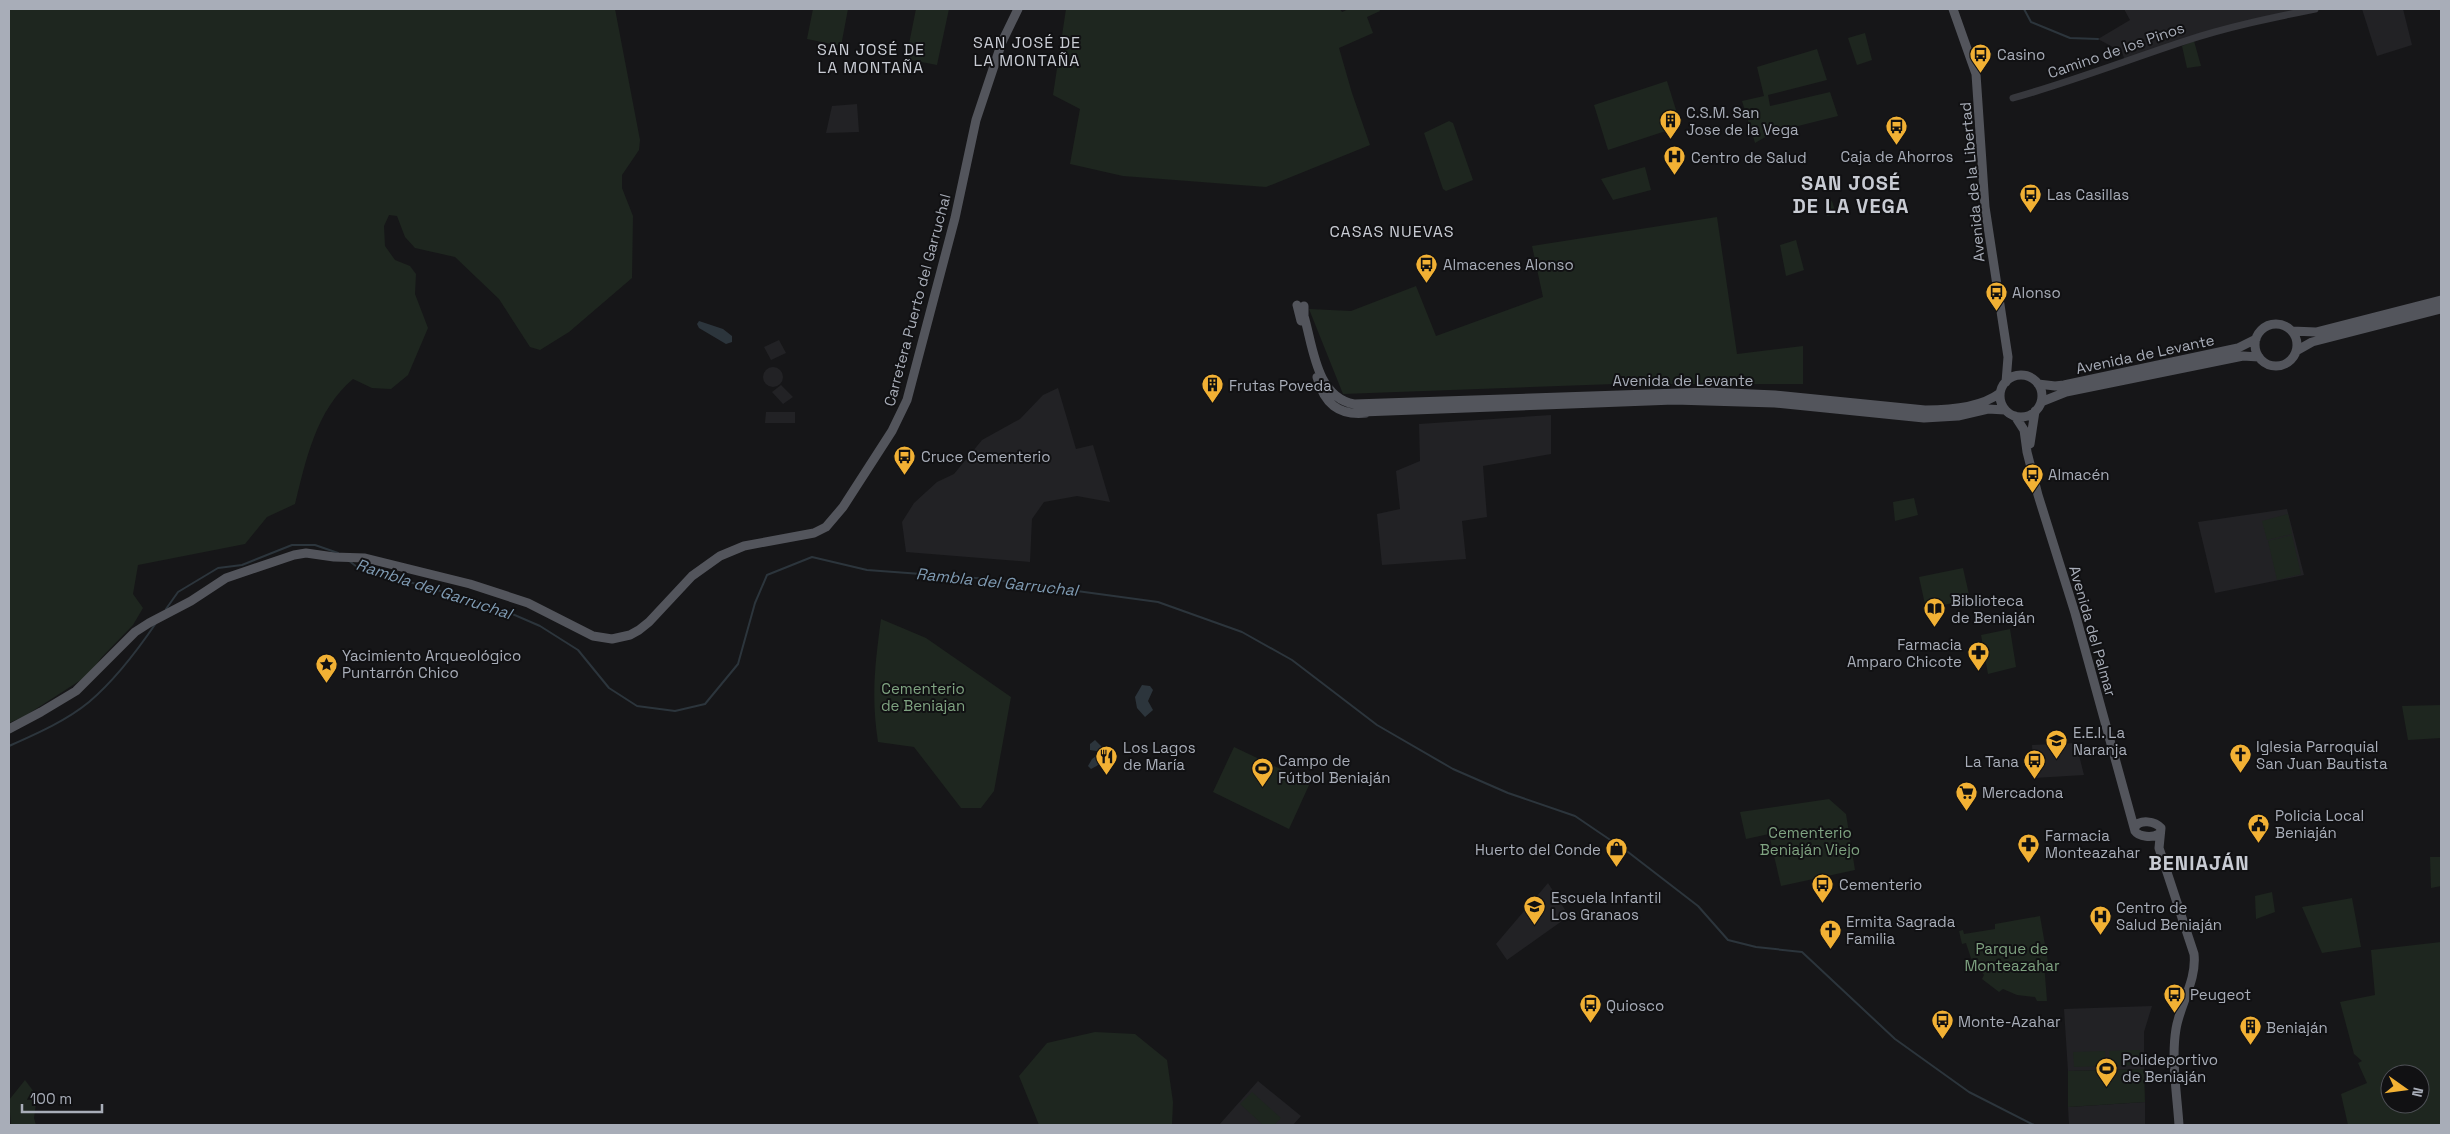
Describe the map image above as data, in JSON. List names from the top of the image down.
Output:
{
  "streets": {
    "main road": [
      "Avenida de la Libertad",
      "Carretera Puerto del Garruchal",
      "Avenida de Levante",
      "Avenida del Palmar"
    ],
    "street": ["Camino de los Pinos"]
  },
  "crossings": [
    ["Avenida de la Libertad", "Avenida de Levante"],
    ["Avenida de la Libertad", "Avenida del Palmar"],
    ["Avenida de Levante", "Avenida del Palmar"]
  ],
  "districts": [
    "SAN JOSÉ DE LA MONTAÑA",
    "SAN JOSÉ DE LA MONTAÑA",
    "SAN JOSÉ DE LA VEGA",
    "CASAS NUEVAS",
    "BENIAJÁN"
  ],
  "water": ["Rambla del Garruchal"],
  "parks": ["Cementerio de Beniajan", "Cementerio Beniaján Viejo", "Parque de Monteazahar"],
  "places": {
    "bus stop": [
      "Casino",
      "Caja de Ahorros",
      "Las Casillas",
      "Almacenes Alonso",
      "Alonso",
      "Cruce Cementerio",
      "Almacén",
      "La Tana",
      "Cementerio",
      "Peugeot",
      "Quiosco",
      "Monte-Azahar"
    ],
    "building": ["C.S.M. San Jose de la Vega", "Frutas Poveda", "Beniaján"],
    "hospital": ["Centro de Salud", "Centro de Salud Beniaján"],
    "library": ["Biblioteca de Beniaján"],
    "pharmacy": ["Farmacia Amparo Chicote", "Farmacia Monteazahar"],
    "place": ["Yacimiento Arqueológico Puntarrón Chico"],
    "school or university": ["E.E.I. La Naranja", "Escuela Infantil Los Granaos"],
    "church": ["Iglesia Parroquial San Juan Bautista", "Ermita Sagrada Familia"],
    "restaurant": ["Los Lagos de María"],
    "sports": ["Campo de Fútbol Beniaján", "Polideportivo de Beniaján"],
    "supermarket": ["Mercadona"],
    "public building": ["Policia Local Beniaján"],
    "shop": ["Huerto del Conde"]
  },
  "scale_bar": "100 m",
  "north": "right"
}
